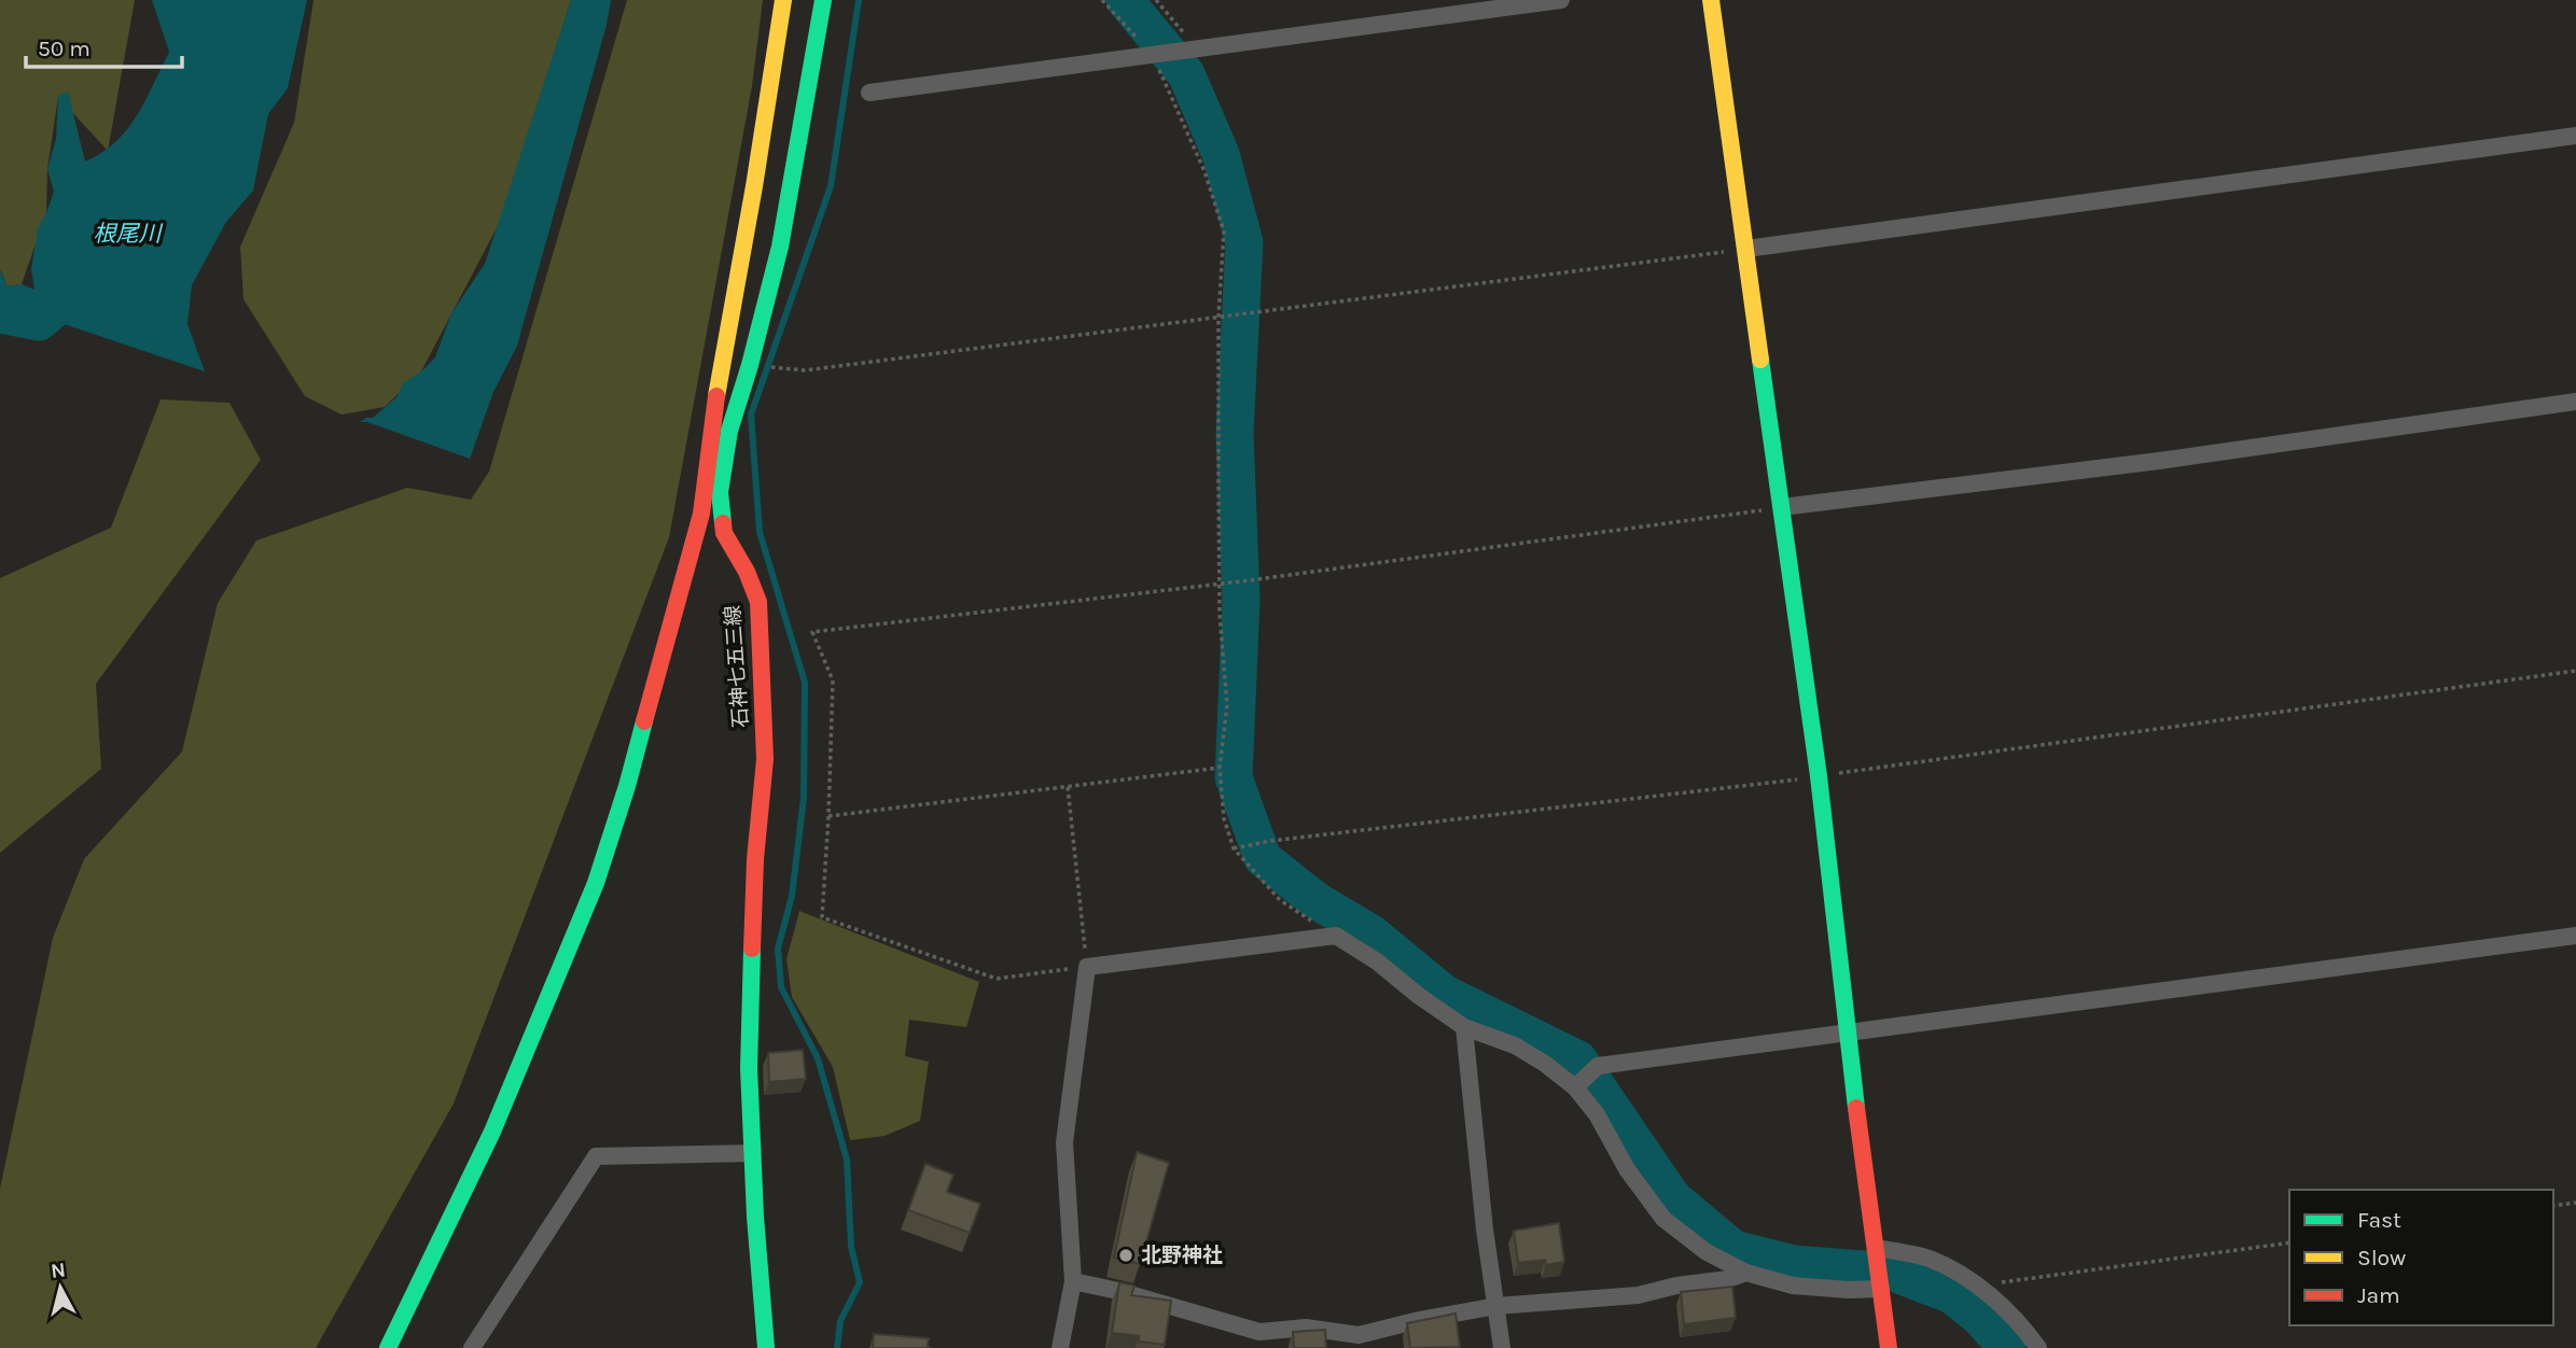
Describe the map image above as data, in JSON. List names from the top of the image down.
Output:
{
  "streets": {
    "street": ["石神七五三線"]
  },
  "water": ["根尾川"],
  "places": ["北野神社"],
  "legend": ["Fast", "Slow", "Jam"],
  "scale_bar": "50 m",
  "north": "top"
}
